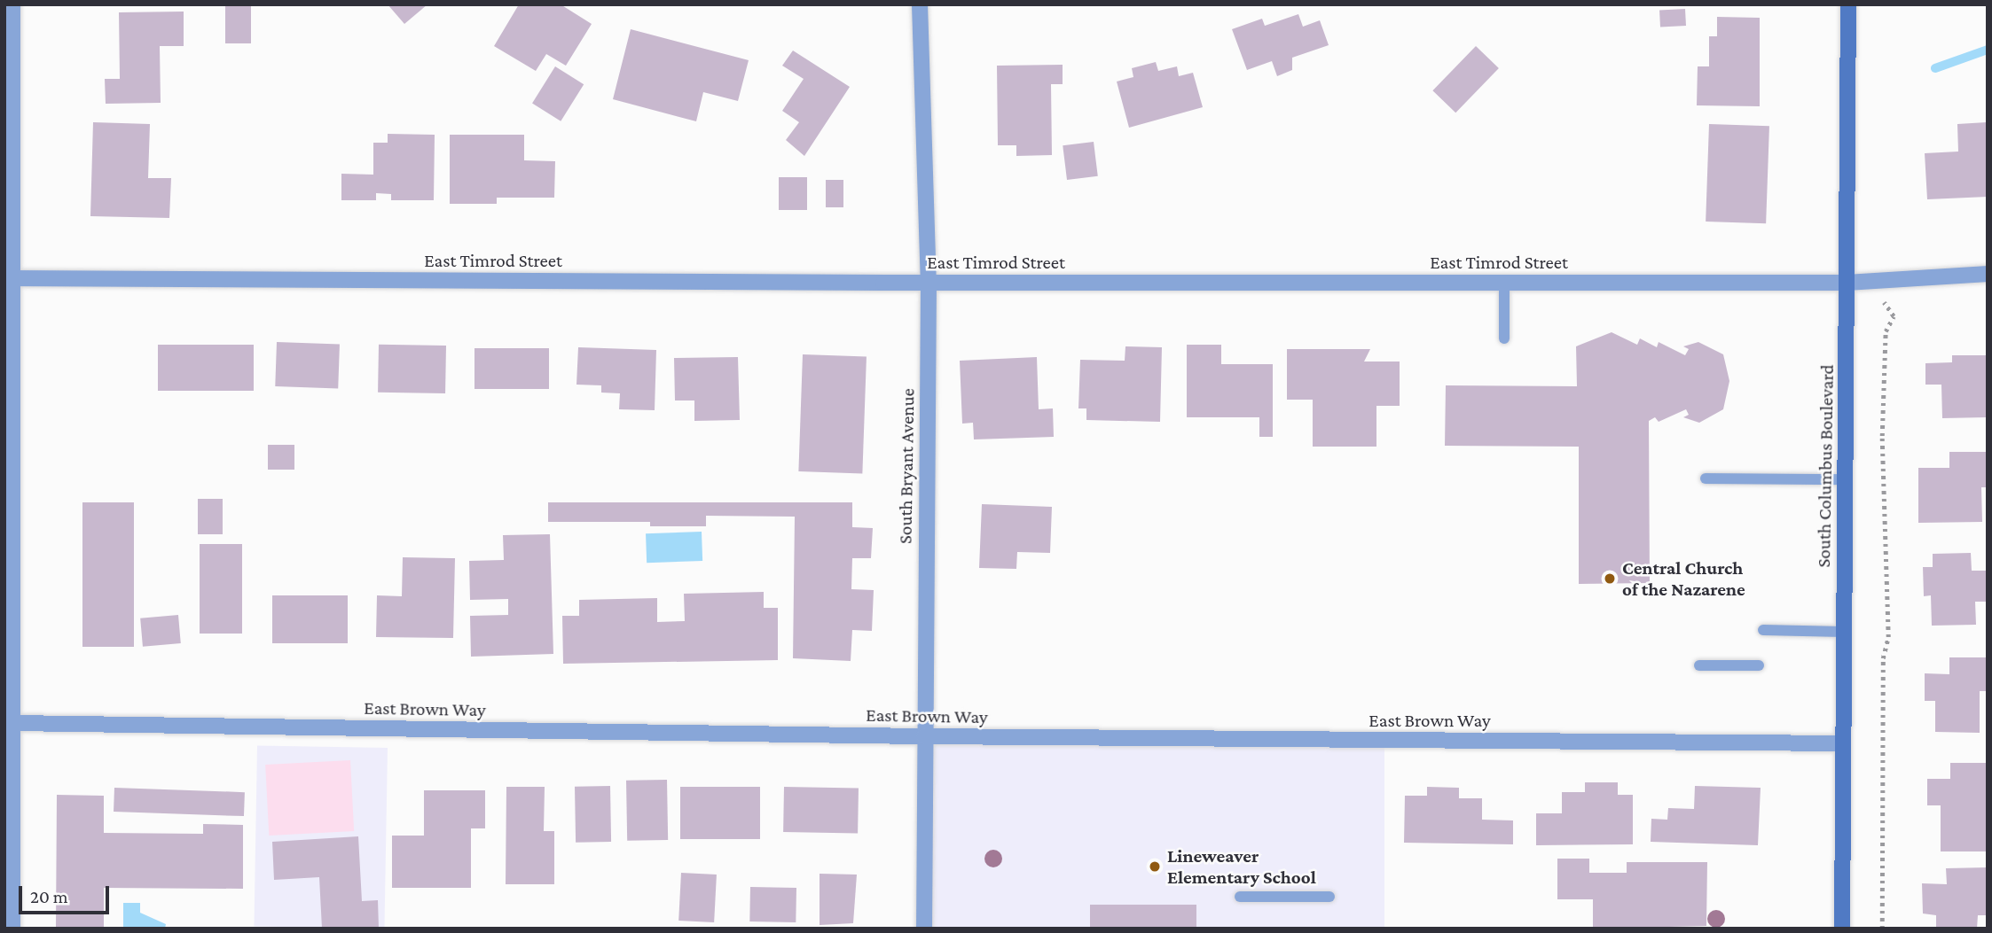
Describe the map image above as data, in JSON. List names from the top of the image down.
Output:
{
  "streets": {
    "street": [
      "East Timrod Street",
      "South Bryant Avenue",
      "South Columbus Boulevard",
      "East Brown Way"
    ]
  },
  "crossings": [
    ["East Timrod Street", "South Bryant Avenue"],
    ["East Timrod Street", "South Columbus Boulevard"],
    ["South Bryant Avenue", "East Brown Way"],
    ["South Columbus Boulevard", "East Brown Way"]
  ],
  "places": ["Central Church of the Nazarene", "Lineweaver Elementary School"],
  "scale_bar": "20 m"
}
